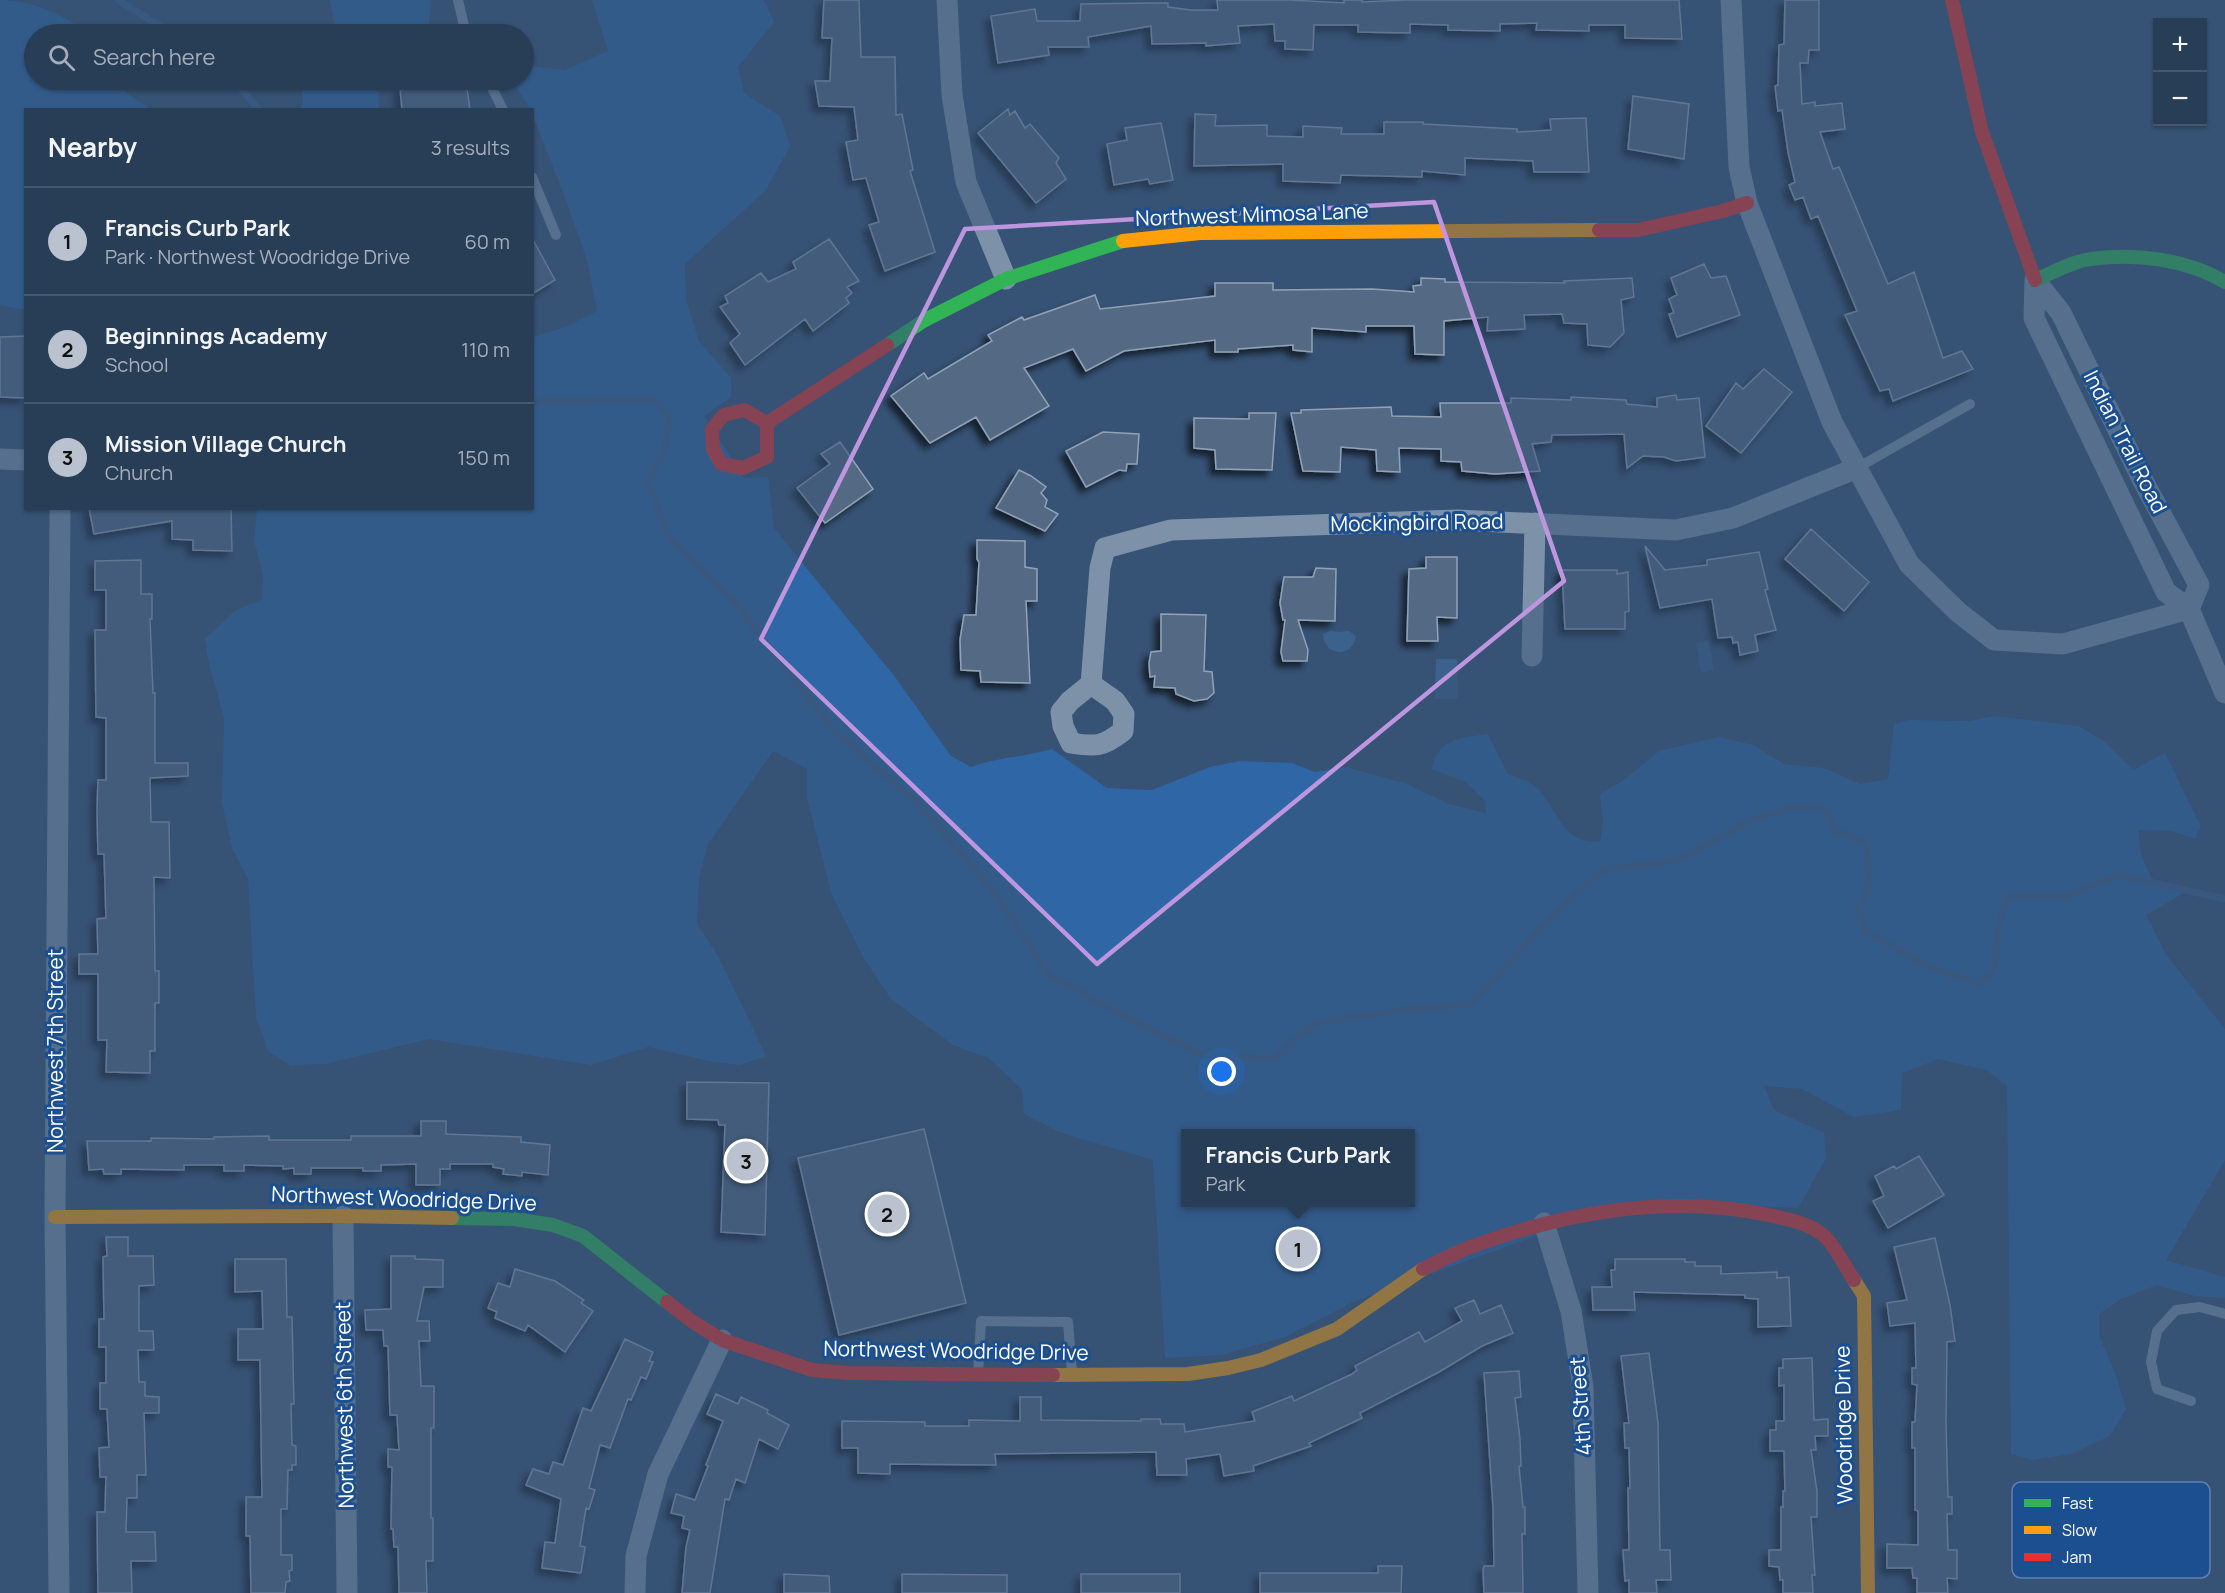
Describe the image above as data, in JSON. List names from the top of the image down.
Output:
{
  "streets": {
    "main road": [
      "Northwest Mimosa Lane",
      "Indian Trail Road",
      "Northwest Woodridge Drive",
      "Woodridge Drive"
    ],
    "street": [
      "Mockingbird Road",
      "Northwest 7th Street",
      "Northwest 6th Street",
      "4th Street"
    ]
  },
  "crossings": [
    ["Northwest 7th Street", "Northwest Woodridge Drive"],
    ["Northwest Woodridge Drive", "Northwest 6th Street"],
    ["Northwest Woodridge Drive", "4th Street"],
    ["Northwest Woodridge Drive", "Woodridge Drive"]
  ],
  "legend": ["Fast", "Slow", "Jam"],
  "page": {
    "map_buttons": ["+", "−"],
    "search": "Search here",
    "heading": ["Nearby", "3 results"],
    "list": [
      {
        "mark": "1",
        "name": "Francis Curb Park",
        "note": "Park · Northwest Woodridge Drive",
        "value": "60 m"
      },
      {
        "mark": "2",
        "name": "Beginnings Academy",
        "note": "School",
        "value": "110 m"
      },
      {
        "mark": "3",
        "name": "Mission Village Church",
        "note": "Church",
        "value": "150 m"
      }
    ],
    "popup": ["Francis Curb Park", "Park"],
    "pins": ["3", "2", "1"]
  }
}
